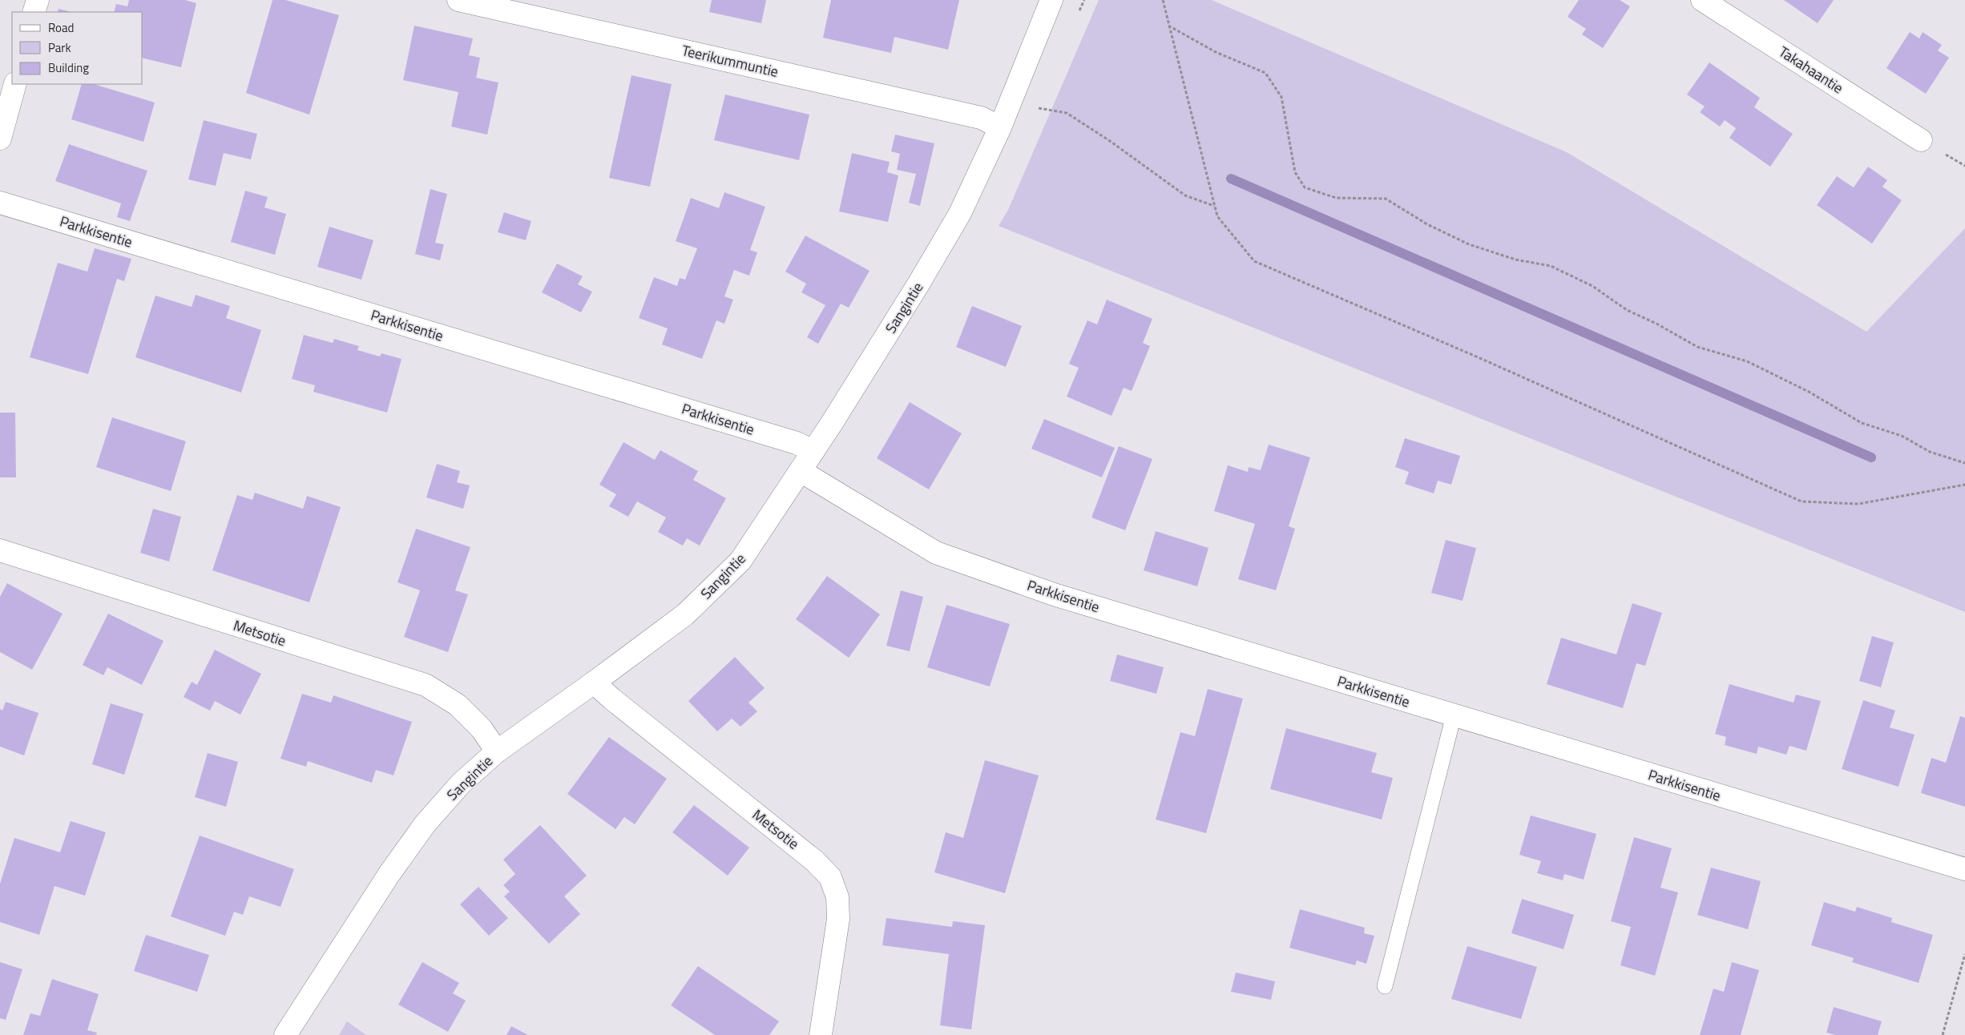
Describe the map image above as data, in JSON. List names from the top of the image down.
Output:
{
  "streets": {
    "street": [
      "Teerikummuntie",
      "Takahaantie",
      "Parkkisentie",
      "Sangintie",
      "Metsotie"
    ]
  },
  "crossings": [
    ["Teerikummuntie", "Sangintie"],
    ["Parkkisentie", "Sangintie"],
    ["Sangintie", "Metsotie"]
  ],
  "legend": ["Road", "Park", "Building"]
}
